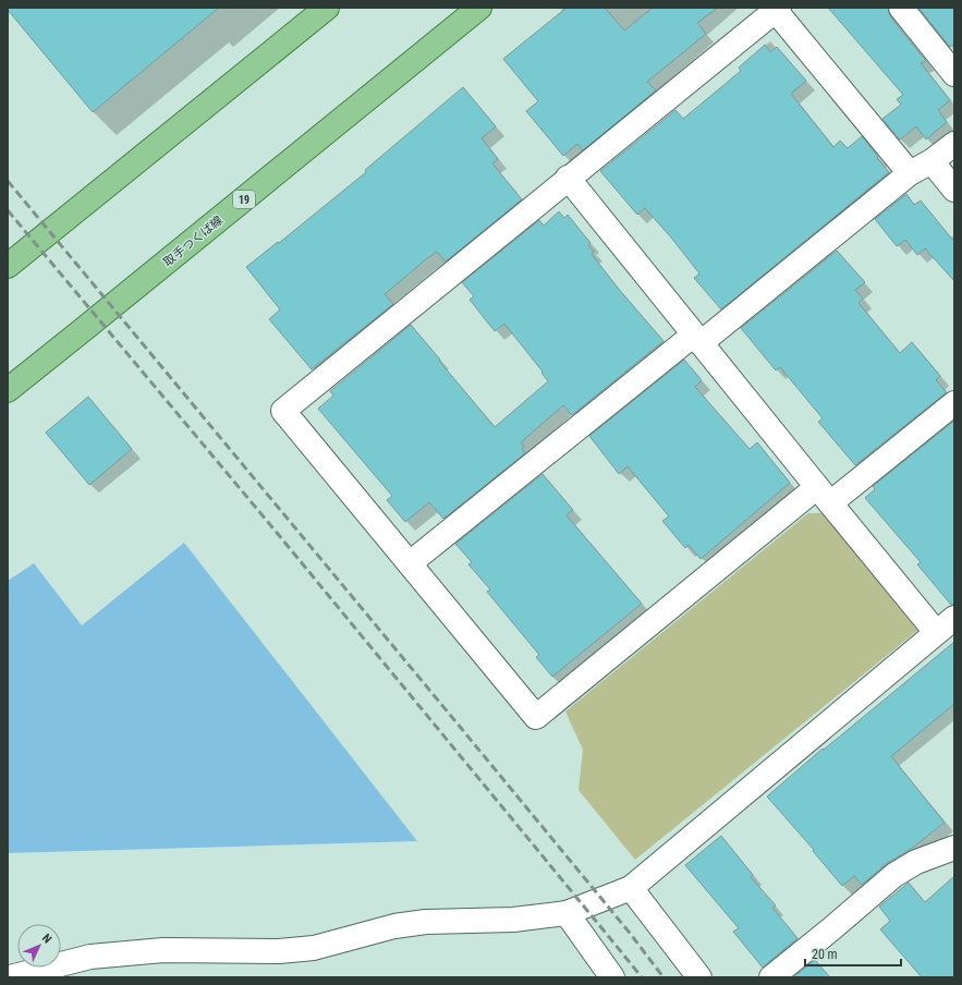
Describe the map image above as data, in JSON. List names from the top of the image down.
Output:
{
  "streets": {
    "main road": ["19", "取手つくば線"]
  },
  "scale_bar": "20 m",
  "north": "top right"
}
